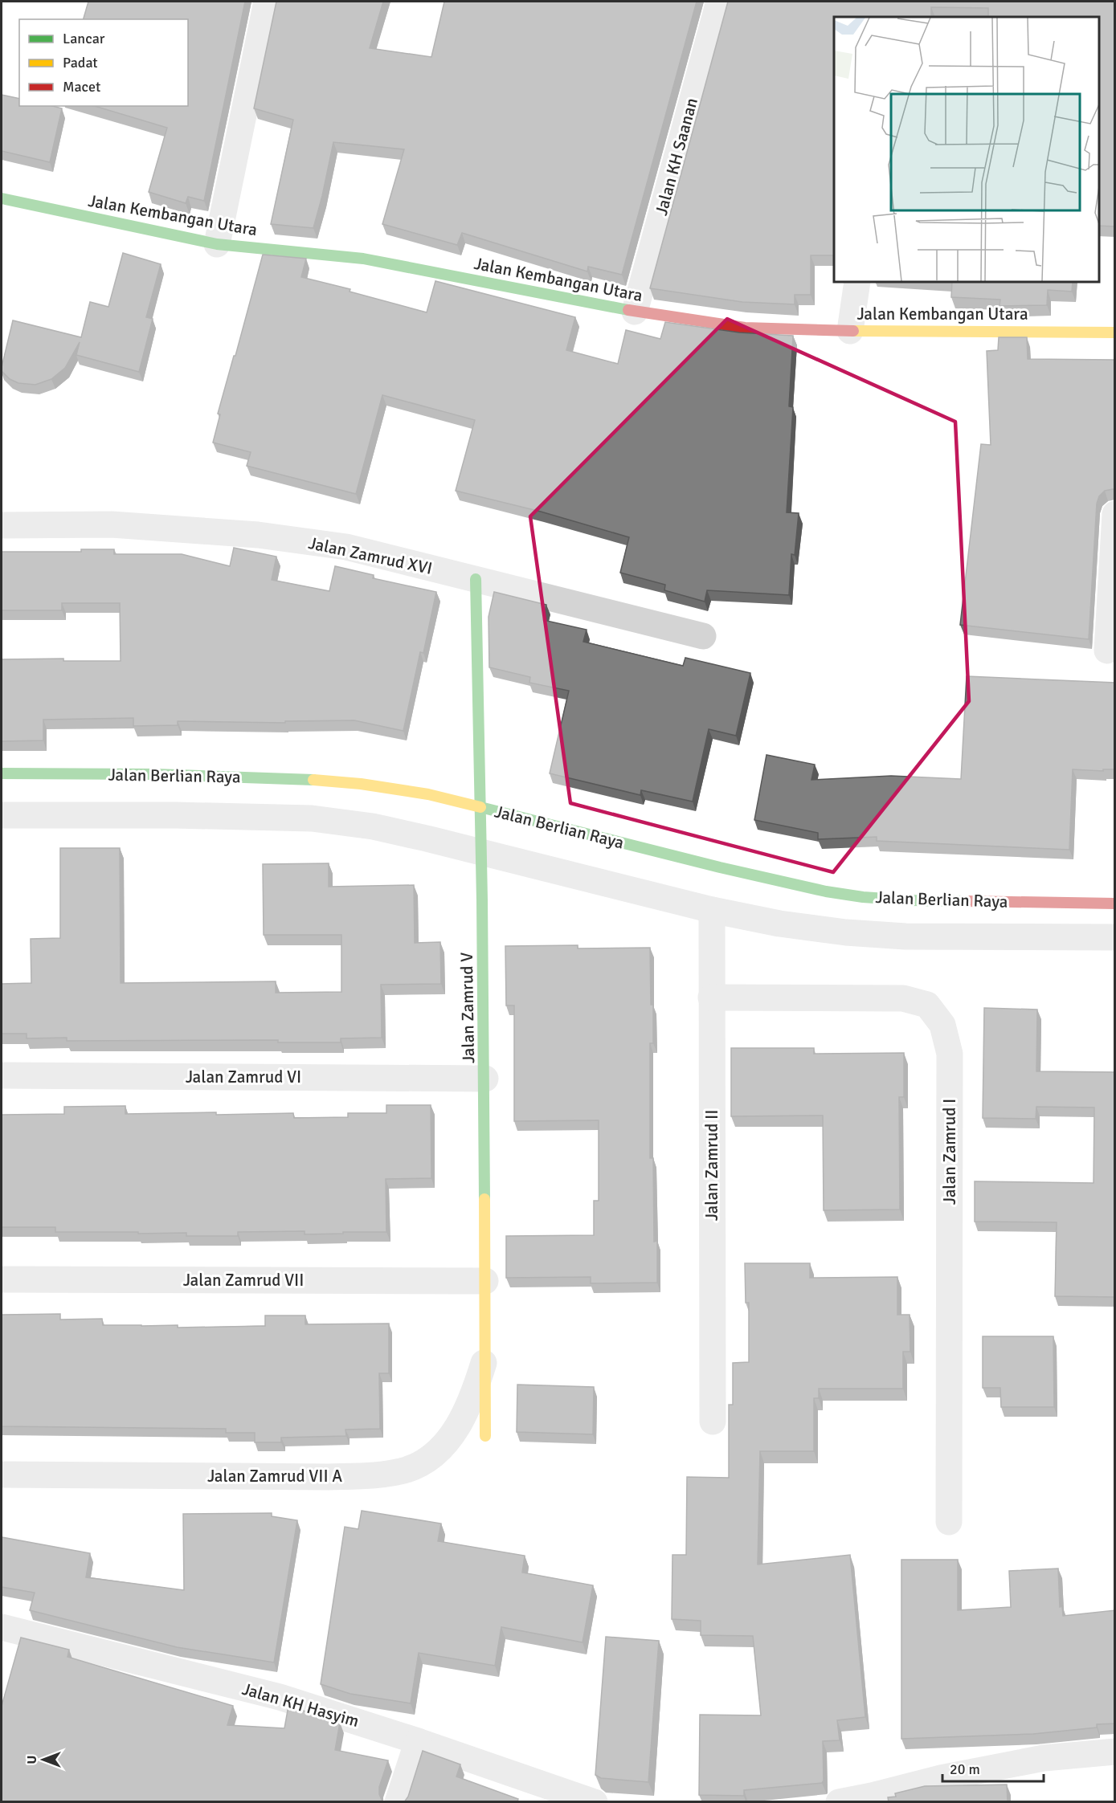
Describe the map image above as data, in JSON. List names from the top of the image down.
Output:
{
  "streets": {
    "street": [
      "Jalan KH Saanan",
      "Jalan Kembangan Utara",
      "Jalan Zamrud XVI",
      "Jalan Berlian Raya",
      "Jalan Zamrud V",
      "Jalan Zamrud VI",
      "Jalan Zamrud I",
      "Jalan Zamrud II",
      "Jalan Zamrud VII",
      "Jalan Zamrud VII A",
      "Jalan KH Hasyim"
    ]
  },
  "crossings": [
    ["Jalan KH Saanan", "Jalan Kembangan Utara"],
    ["Jalan Zamrud XVI", "Jalan Zamrud V"],
    ["Jalan Berlian Raya", "Jalan Zamrud V"],
    ["Jalan Zamrud V", "Jalan Zamrud VI"],
    ["Jalan Zamrud V", "Jalan Zamrud VII"],
    ["Jalan Zamrud V", "Jalan Zamrud VII A"],
    ["Jalan Zamrud I", "Jalan Zamrud II"]
  ],
  "legend": ["Lancar", "Padat", "Macet"],
  "scale_bar": "20 m",
  "north": "left"
}
